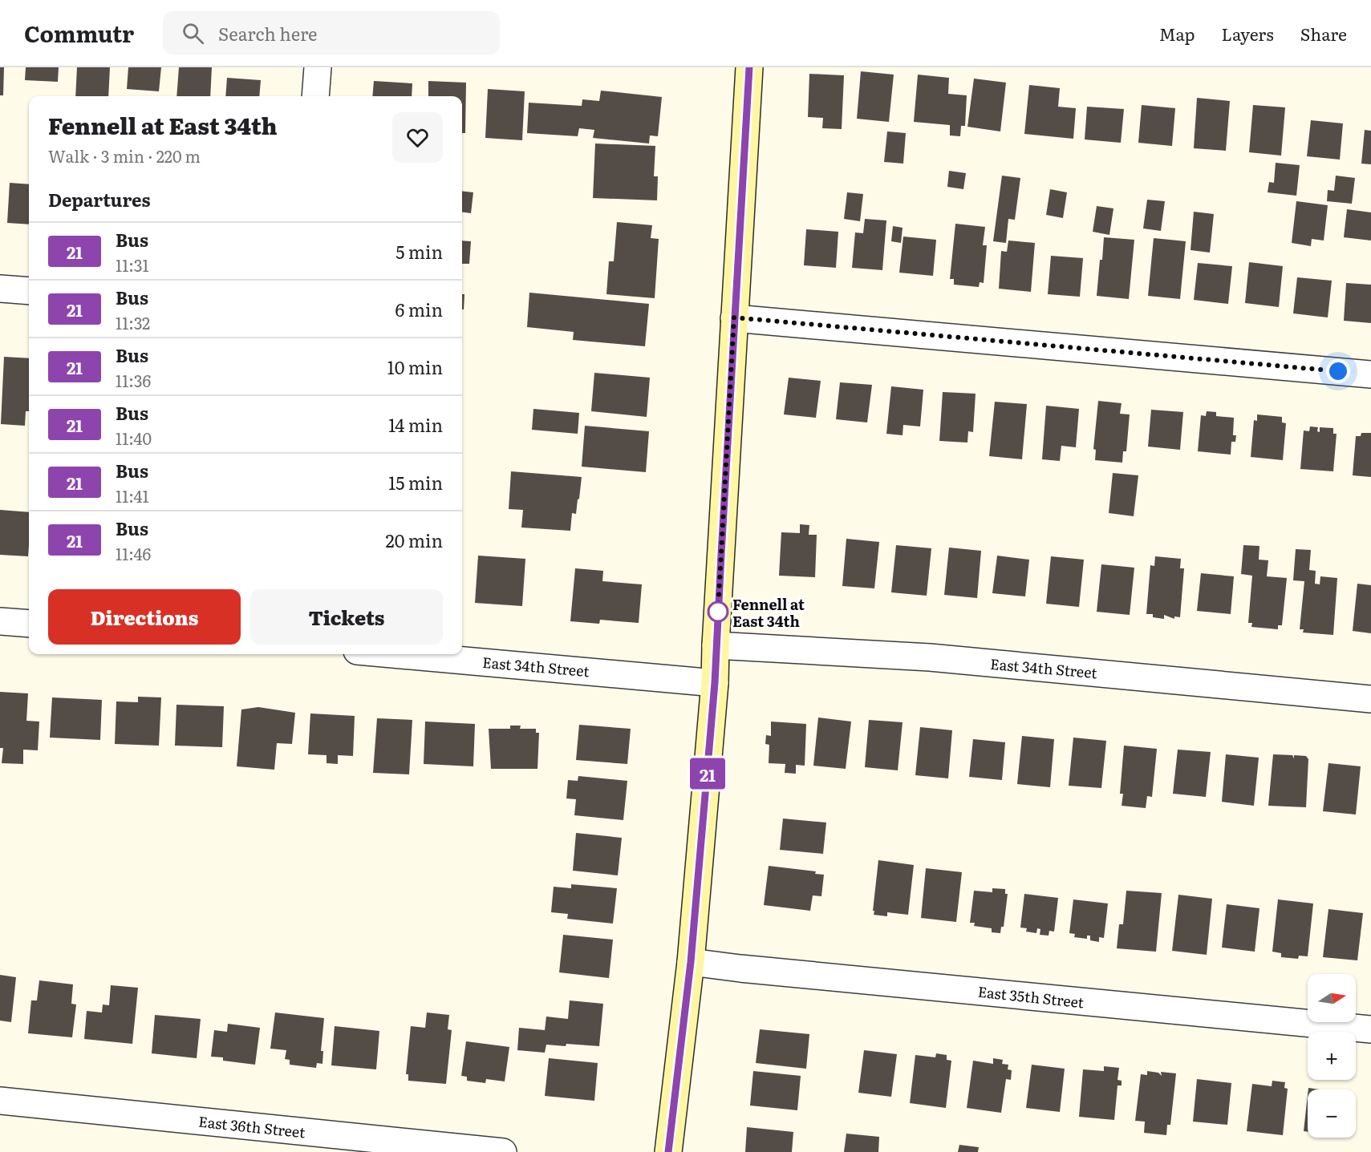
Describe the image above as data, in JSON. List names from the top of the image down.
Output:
{
  "streets": {
    "street": ["East 34th Street", "East 35th Street", "East 36th Street"]
  },
  "places": ["Fennell at East 34th"],
  "lines": ["bus line 21"],
  "north": "right",
  "page": {
    "header": "Commutr",
    "search": "Search here",
    "nav": ["Map", "Layers", "Share"],
    "on_map": "21",
    "heading": [
      ["Fennell at East 34th", "Walk · 3 min · 220 m"],
      "Departures"
    ],
    "list": [
      {
        "mark": "21",
        "name": "Bus",
        "note": "11:31",
        "value": "5 min"
      },
      {
        "mark": "21",
        "name": "Bus",
        "note": "11:32",
        "value": "6 min"
      },
      {
        "mark": "21",
        "name": "Bus",
        "note": "11:36",
        "value": "10 min"
      },
      {
        "mark": "21",
        "name": "Bus",
        "note": "11:40",
        "value": "14 min"
      },
      {
        "mark": "21",
        "name": "Bus",
        "note": "11:41",
        "value": "15 min"
      },
      {
        "mark": "21",
        "name": "Bus",
        "note": "11:46",
        "value": "20 min"
      }
    ],
    "buttons": ["Directions", "Tickets"],
    "map_buttons": ["+", "−"]
  }
}
